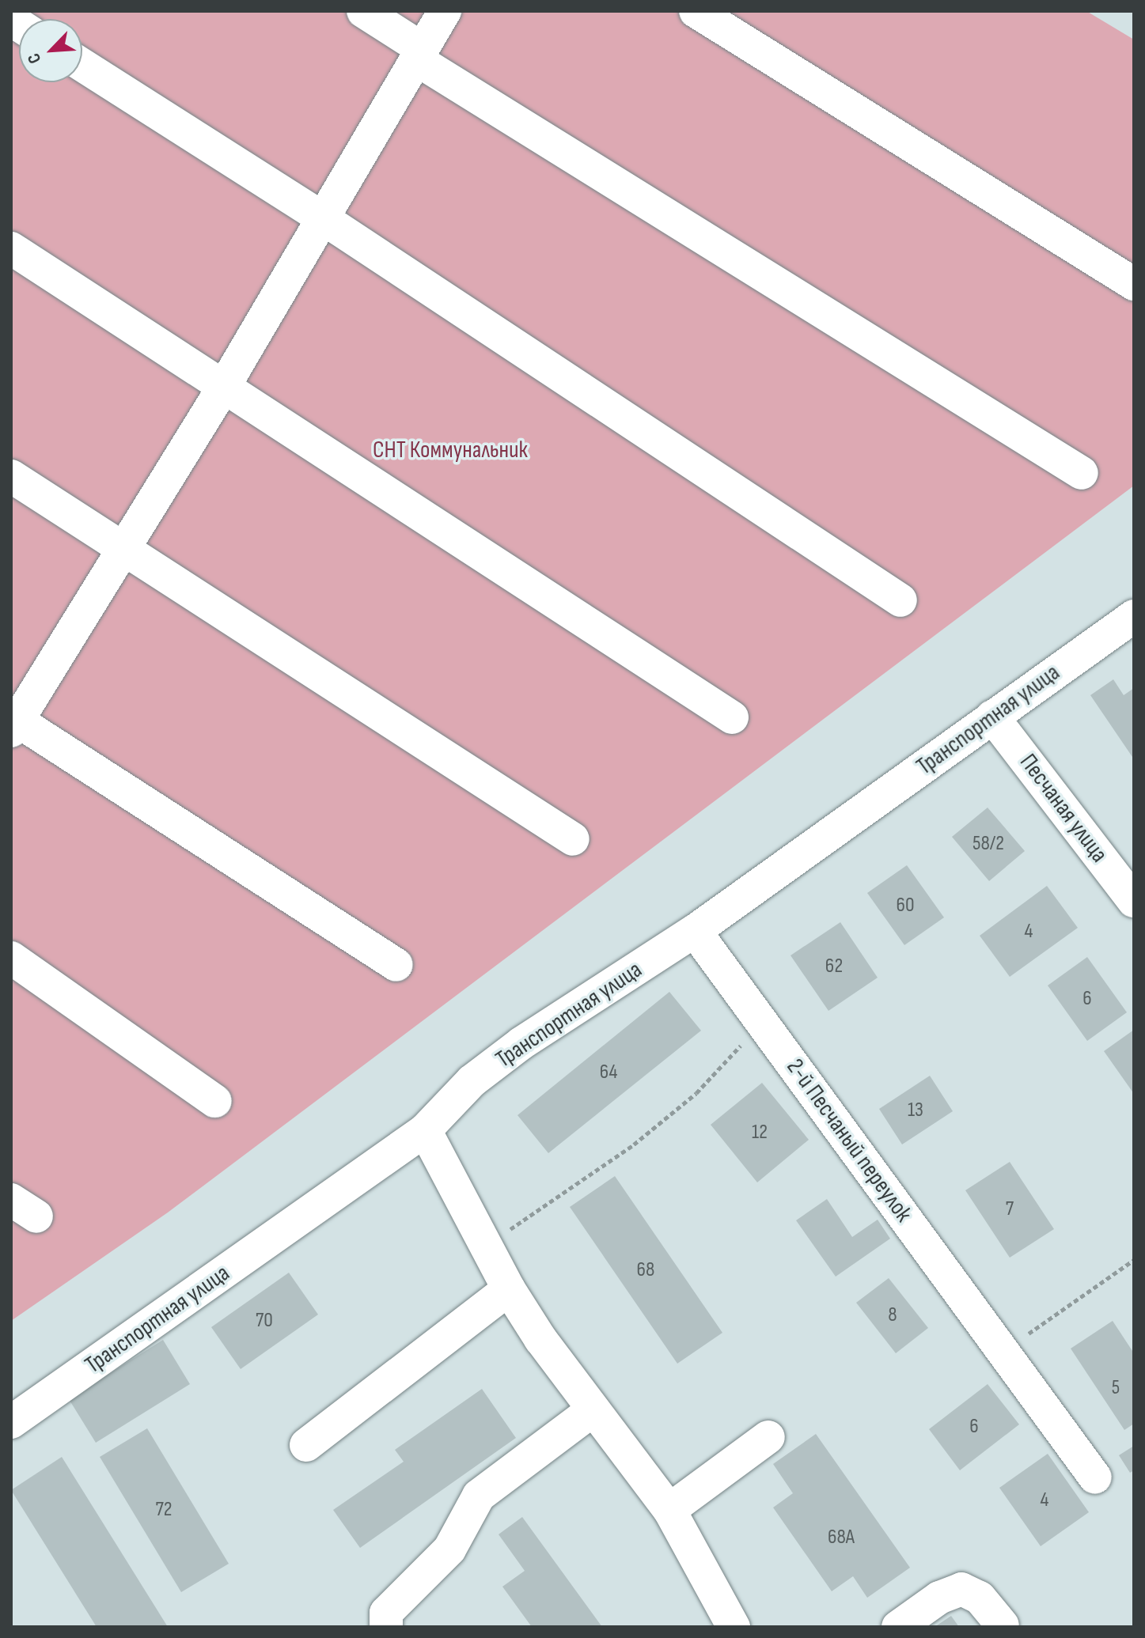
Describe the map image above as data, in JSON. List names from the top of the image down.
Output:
{
  "streets": {
    "street": ["Транспортная улица", "Песчаная улица", "2-й Песчаный переулок"]
  },
  "crossings": [
    ["Транспортная улица", "Песчаная улица"],
    ["Транспортная улица", "2-й Песчаный переулок"]
  ],
  "parks": ["СНТ Коммунальник"],
  "house_numbers": [
    "58/2",
    "60",
    "4",
    "62",
    "6",
    "64",
    "13",
    "12",
    "7",
    "68",
    "8",
    "70",
    "5",
    "6",
    "4",
    "72",
    "68А"
  ],
  "north": "bottom left"
}
